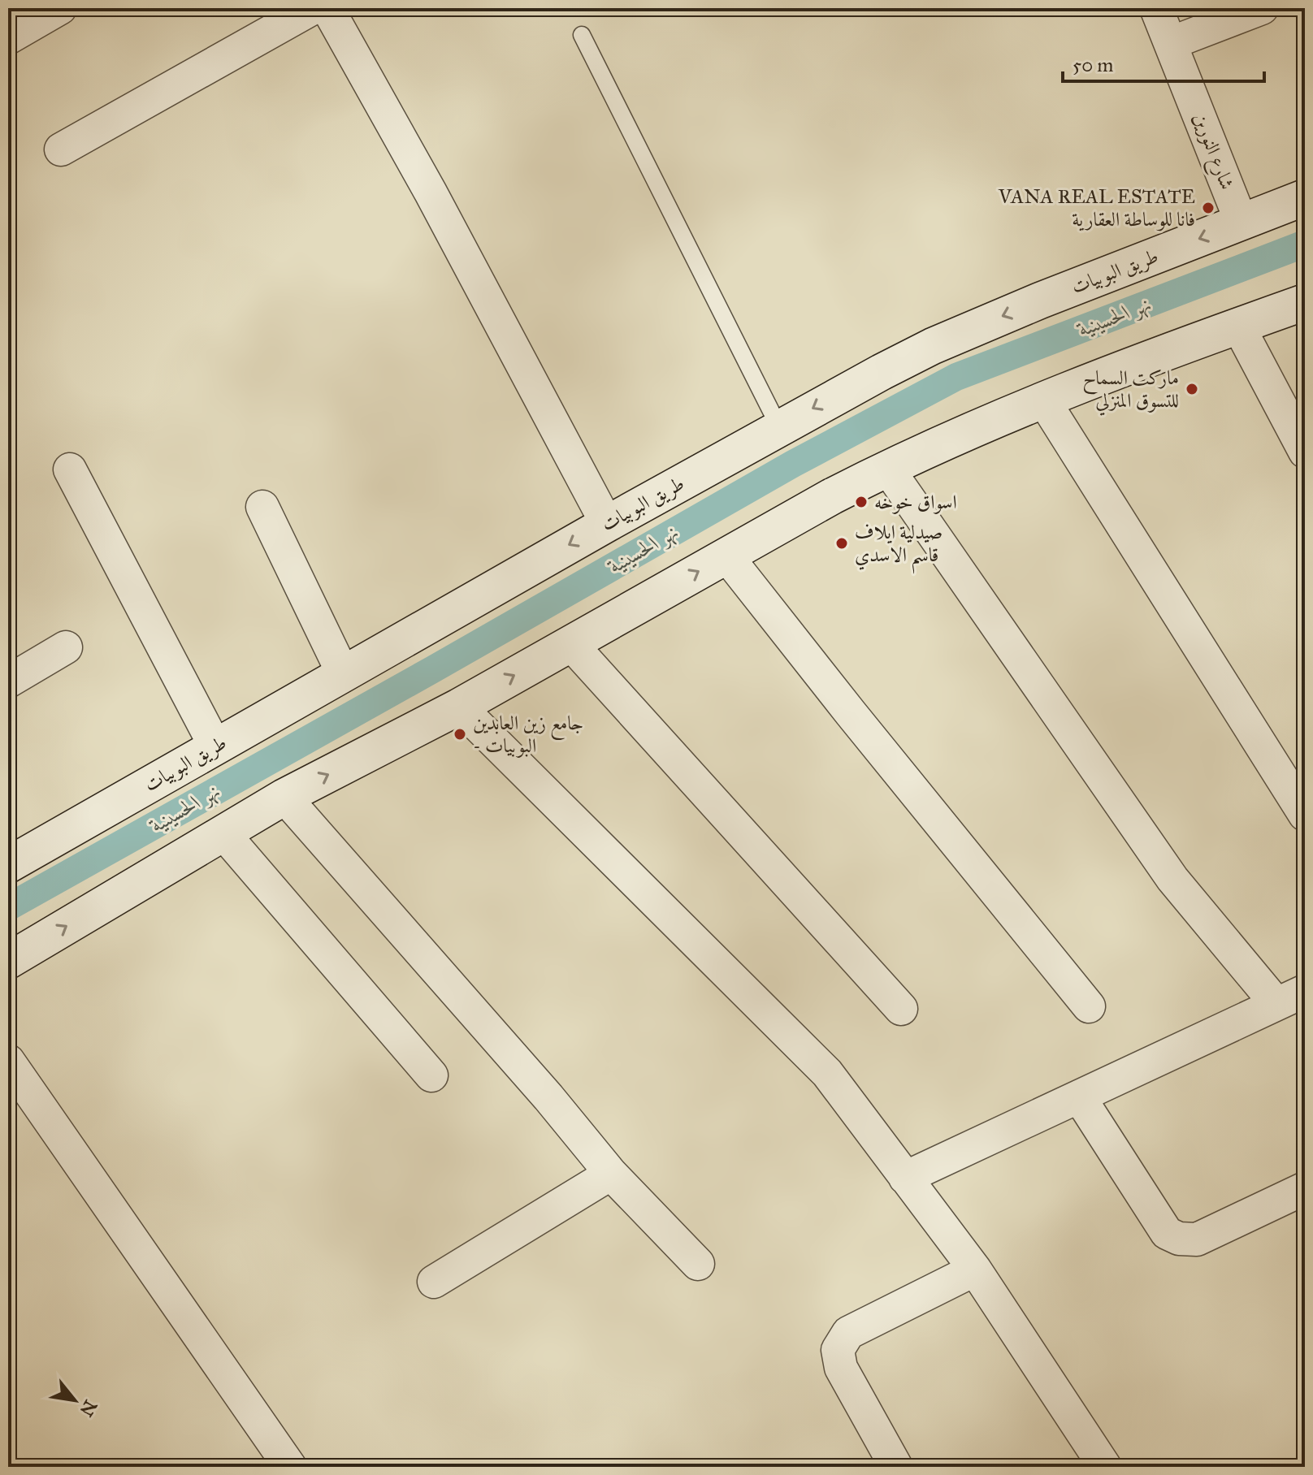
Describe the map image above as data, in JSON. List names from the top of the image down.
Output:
{
  "streets": {
    "main road": ["طريق البوبيات"],
    "street": ["شارع النورين"]
  },
  "crossings": [
    ["شارع النورين", "طريق البوبيات"]
  ],
  "water": ["نهر الحسينية"],
  "places": [
    "VANA REAL ESTATE فانا للوساطة العقارية",
    "ماركت السماح للتسوق المنزلي",
    "اسواق خوخه",
    "صيدلية ايلاف قاسم الاسدي",
    "جامع زين العابدين - البوبيات"
  ],
  "scale_bar": "50 m",
  "north": "bottom right"
}
